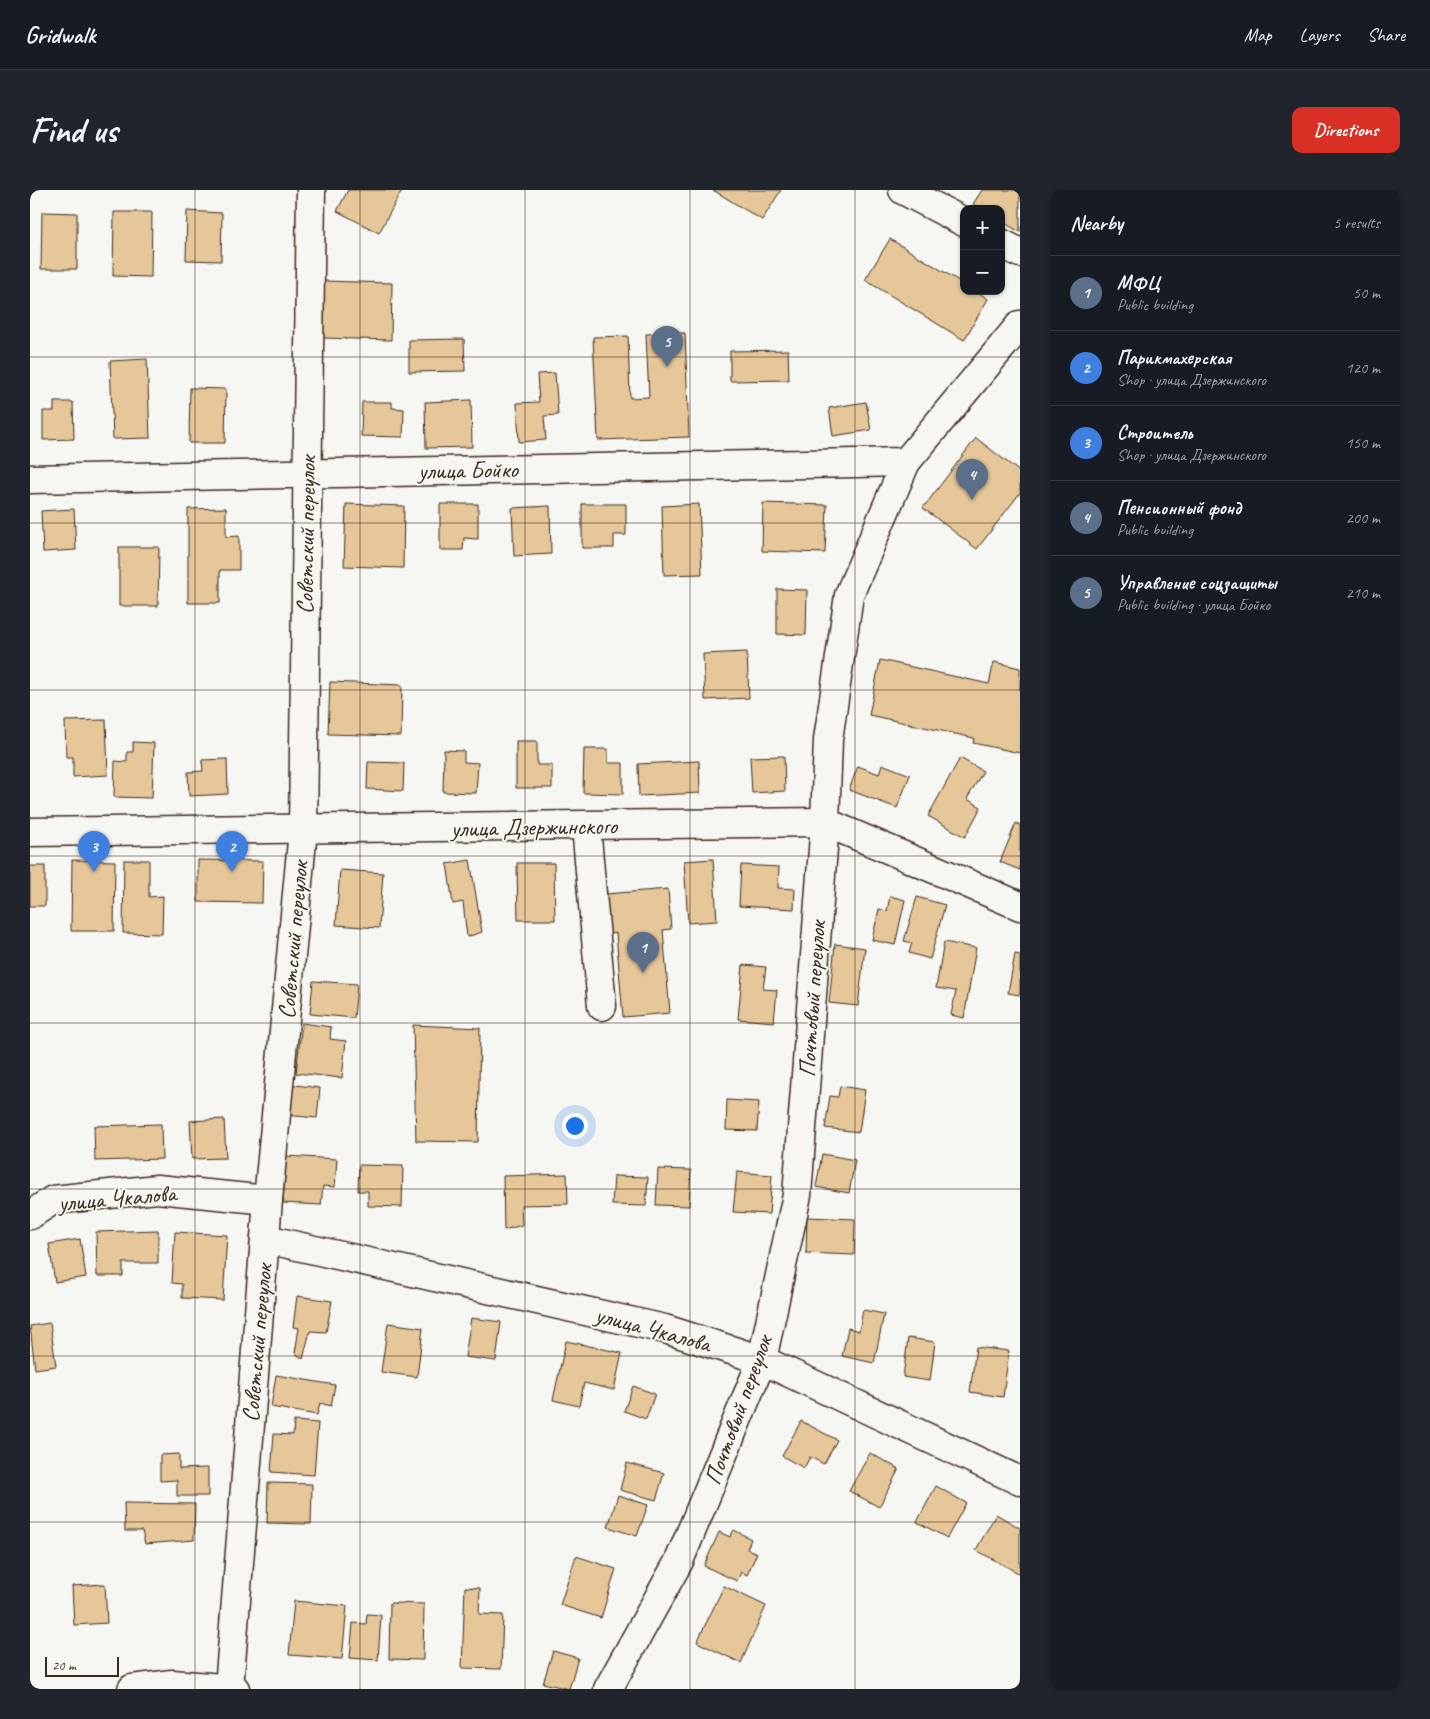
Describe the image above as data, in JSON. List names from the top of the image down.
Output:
{
  "streets": {
    "street": [
      "улица Бойко",
      "Советский переулок",
      "улица Дзержинского",
      "Почтовый переулок",
      "улица Чкалова"
    ]
  },
  "crossings": [
    ["улица Бойко", "Советский переулок"],
    ["улица Бойко", "Почтовый переулок"],
    ["Советский переулок", "улица Дзержинского"],
    ["Советский переулок", "улица Чкалова"],
    ["улица Дзержинского", "Почтовый переулок"],
    ["Почтовый переулок", "улица Чкалова"]
  ],
  "scale_bar": "20 m",
  "page": {
    "header": "Gridwalk",
    "nav": ["Map", "Layers", "Share"],
    "buttons": "Directions",
    "title": "Find us",
    "heading": ["Nearby", "5 results"],
    "map_buttons": ["+", "−"],
    "list": [
      {
        "mark": "1",
        "name": "МФЦ",
        "note": "Public building",
        "value": "50 m"
      },
      {
        "mark": "2",
        "name": "Парикмахерская",
        "note": "Shop · улица Дзержинского",
        "value": "120 m"
      },
      {
        "mark": "3",
        "name": "Строитель",
        "note": "Shop · улица Дзержинского",
        "value": "150 m"
      },
      {
        "mark": "4",
        "name": "Пенсионный фонд",
        "note": "Public building",
        "value": "200 m"
      },
      {
        "mark": "5",
        "name": "Управление соцзащиты",
        "note": "Public building · улица Бойко",
        "value": "210 m"
      }
    ],
    "pins": [
      "5",
      "4",
      "2",
      "3",
      "1"
    ],
    "scale": "20 m"
  }
}
